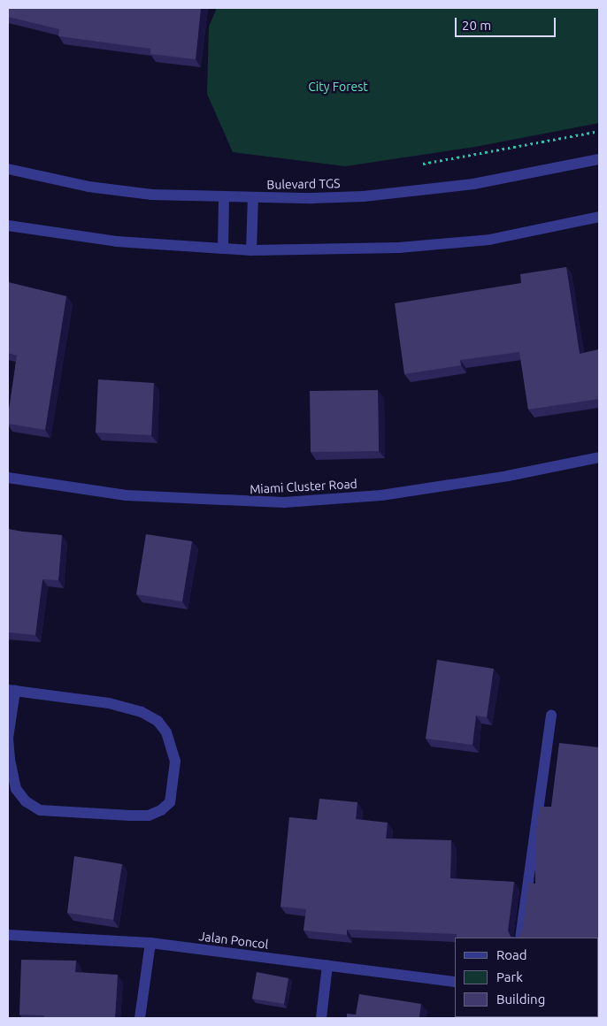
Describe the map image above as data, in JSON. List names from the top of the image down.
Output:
{
  "streets": {
    "street": ["Bulevard TGS", "Miami Cluster Road", "Jalan Poncol"]
  },
  "parks": ["City Forest"],
  "legend": ["Road", "Park", "Building"],
  "scale_bar": "20 m"
}
